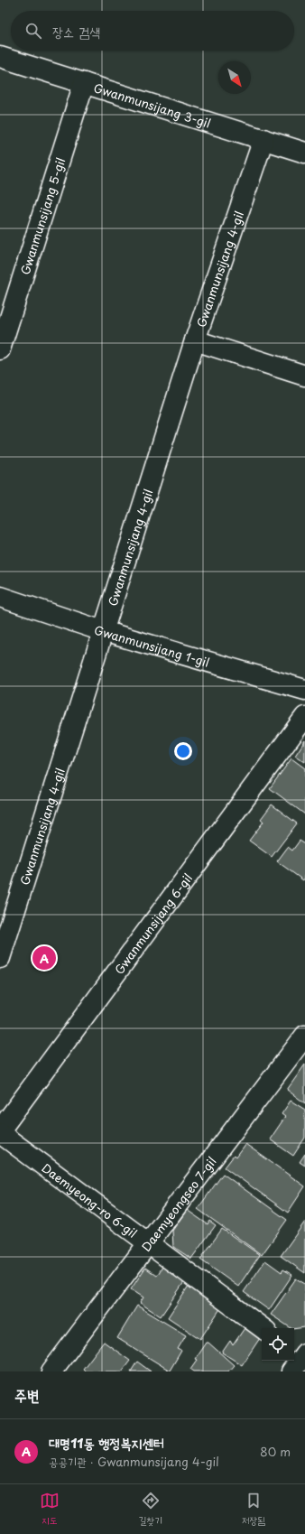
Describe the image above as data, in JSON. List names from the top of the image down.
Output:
{
  "streets": {
    "street": [
      "Gwanmunsijang 3-gil",
      "Gwanmunsijang 5-gil",
      "Gwanmunsijang 4-gil",
      "Gwanmunsijang 1-gil",
      "Gwanmunsijang 6-gil",
      "Daemyeong-ro 6-gil",
      "Daemyeongseo 7-gil"
    ]
  },
  "crossings": [
    ["Gwanmunsijang 3-gil", "Gwanmunsijang 5-gil"],
    ["Gwanmunsijang 3-gil", "Gwanmunsijang 4-gil"],
    ["Gwanmunsijang 4-gil", "Gwanmunsijang 1-gil"],
    ["Gwanmunsijang 6-gil", "Daemyeong-ro 6-gil"],
    ["Daemyeong-ro 6-gil", "Daemyeongseo 7-gil"]
  ],
  "north": "bottom right",
  "page": {
    "search": "장소 검색",
    "pins": "A",
    "heading": "주변",
    "list": [
      {
        "mark": "A",
        "name": "대명11동 행정복지센터",
        "note": "공공기관 · Gwanmunsijang 4-gil",
        "value": "80 m"
      }
    ],
    "nav": ["지도", "길찾기", "저장됨"]
  }
}
